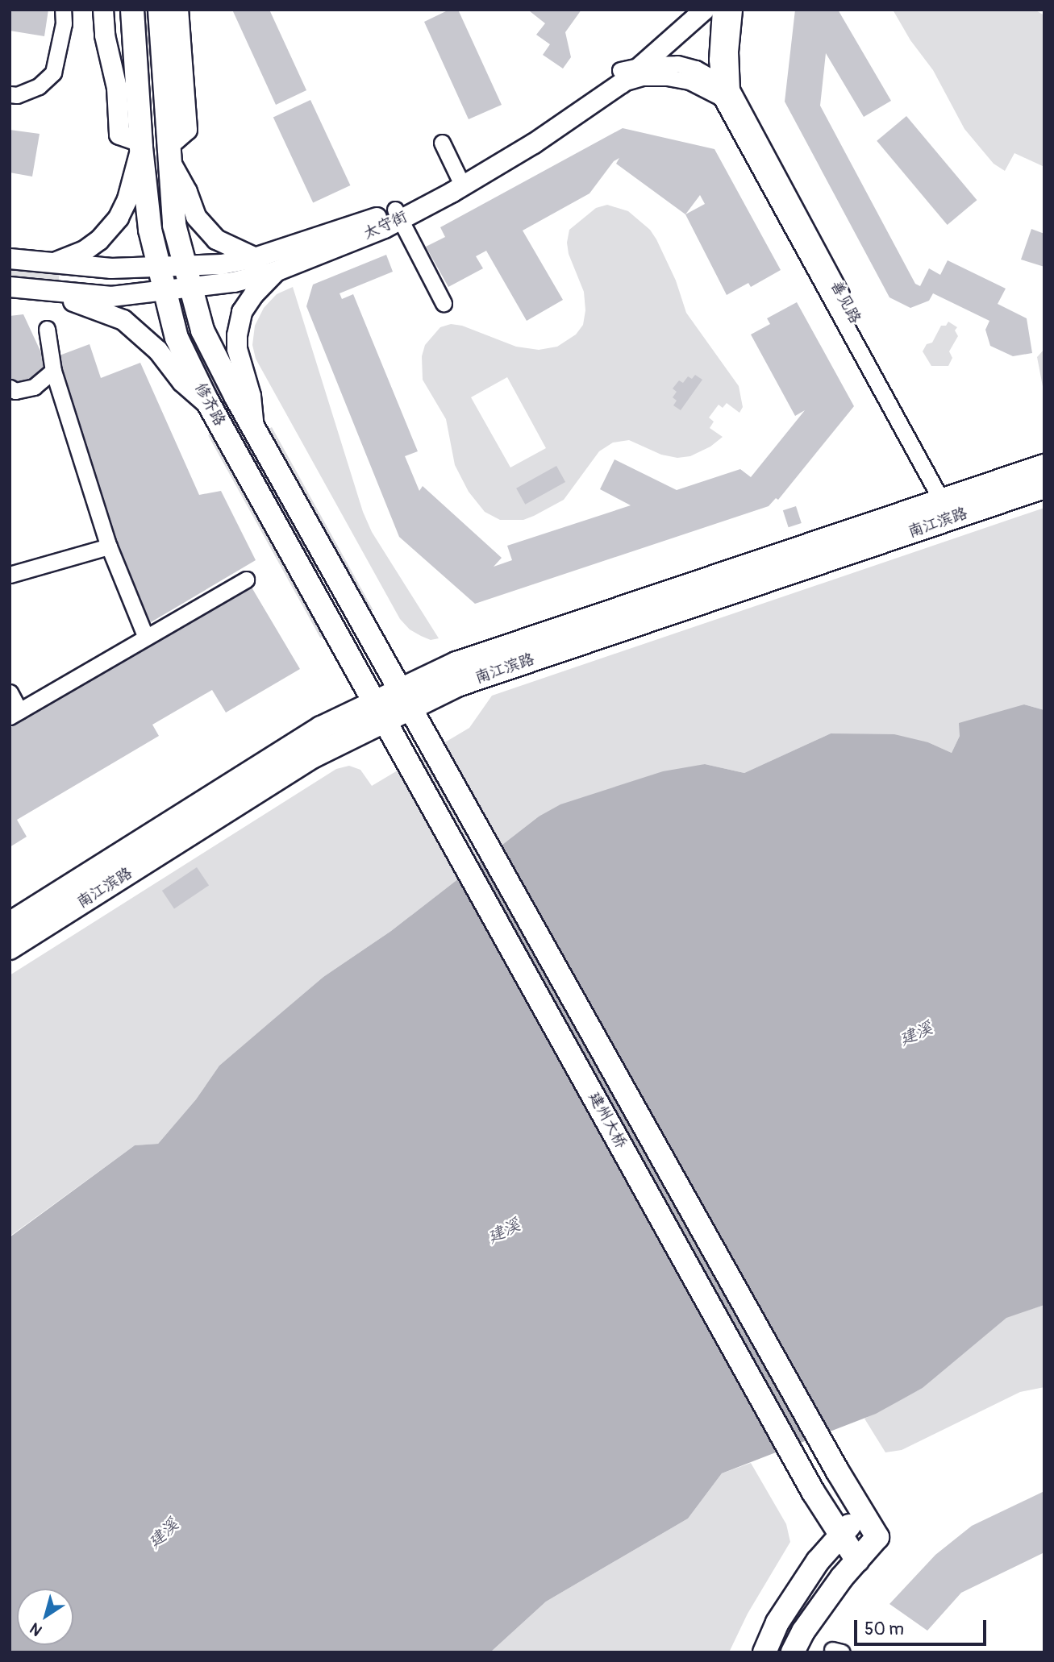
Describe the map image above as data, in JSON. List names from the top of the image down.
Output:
{
  "streets": {
    "main road": ["修齐路", "南江滨路", "建州大桥"],
    "street": ["太守街", "善见路"]
  },
  "crossings": [
    ["太守街", "修齐路"],
    ["善见路", "南江滨路"],
    ["修齐路", "南江滨路"],
    ["修齐路", "建州大桥"]
  ],
  "water": ["建溪"],
  "scale_bar": "50 m",
  "north": "bottom left"
}
